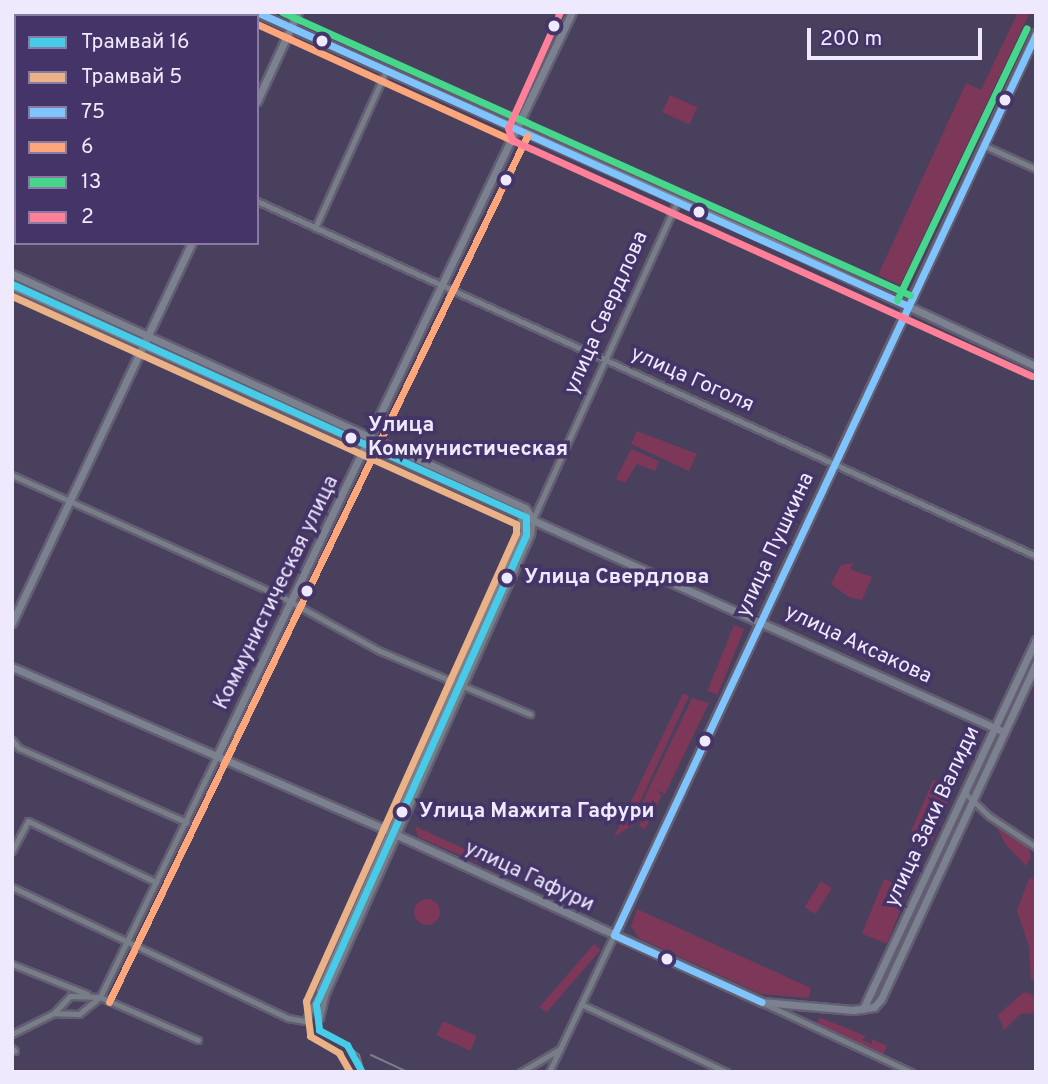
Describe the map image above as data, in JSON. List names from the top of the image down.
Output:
{
  "streets": {
    "main road": [
      "улица Свердлова",
      "улица Пушкина",
      "Коммунистическая улица",
      "улица Аксакова",
      "улица Заки Валиди",
      "улица Гафури"
    ],
    "street": ["улица Гоголя"]
  },
  "crossings": [
    ["улица Свердлова", "улица Гоголя"],
    ["улица Свердлова", "улица Аксакова"],
    ["улица Свердлова", "улица Гафури"],
    ["улица Гоголя", "улица Пушкина"],
    ["улица Гоголя", "Коммунистическая улица"],
    ["улица Пушкина", "улица Аксакова"],
    ["улица Пушкина", "улица Гафури"],
    ["Коммунистическая улица", "улица Гафури"],
    ["улица Аксакова", "улица Заки Валиди"]
  ],
  "places": ["Улица Коммунистическая", "Улица Свердлова", "Улица Мажита Гафури"],
  "lines": [
    "transit line 75",
    "transit line 13",
    "transit line 2",
    "transit line 6",
    "tram line 16",
    "tram line 5"
  ],
  "legend": [
    "Трамвай 16",
    "Трамвай 5",
    "75",
    "6",
    "13",
    "2"
  ],
  "scale_bar": "200 m"
}
